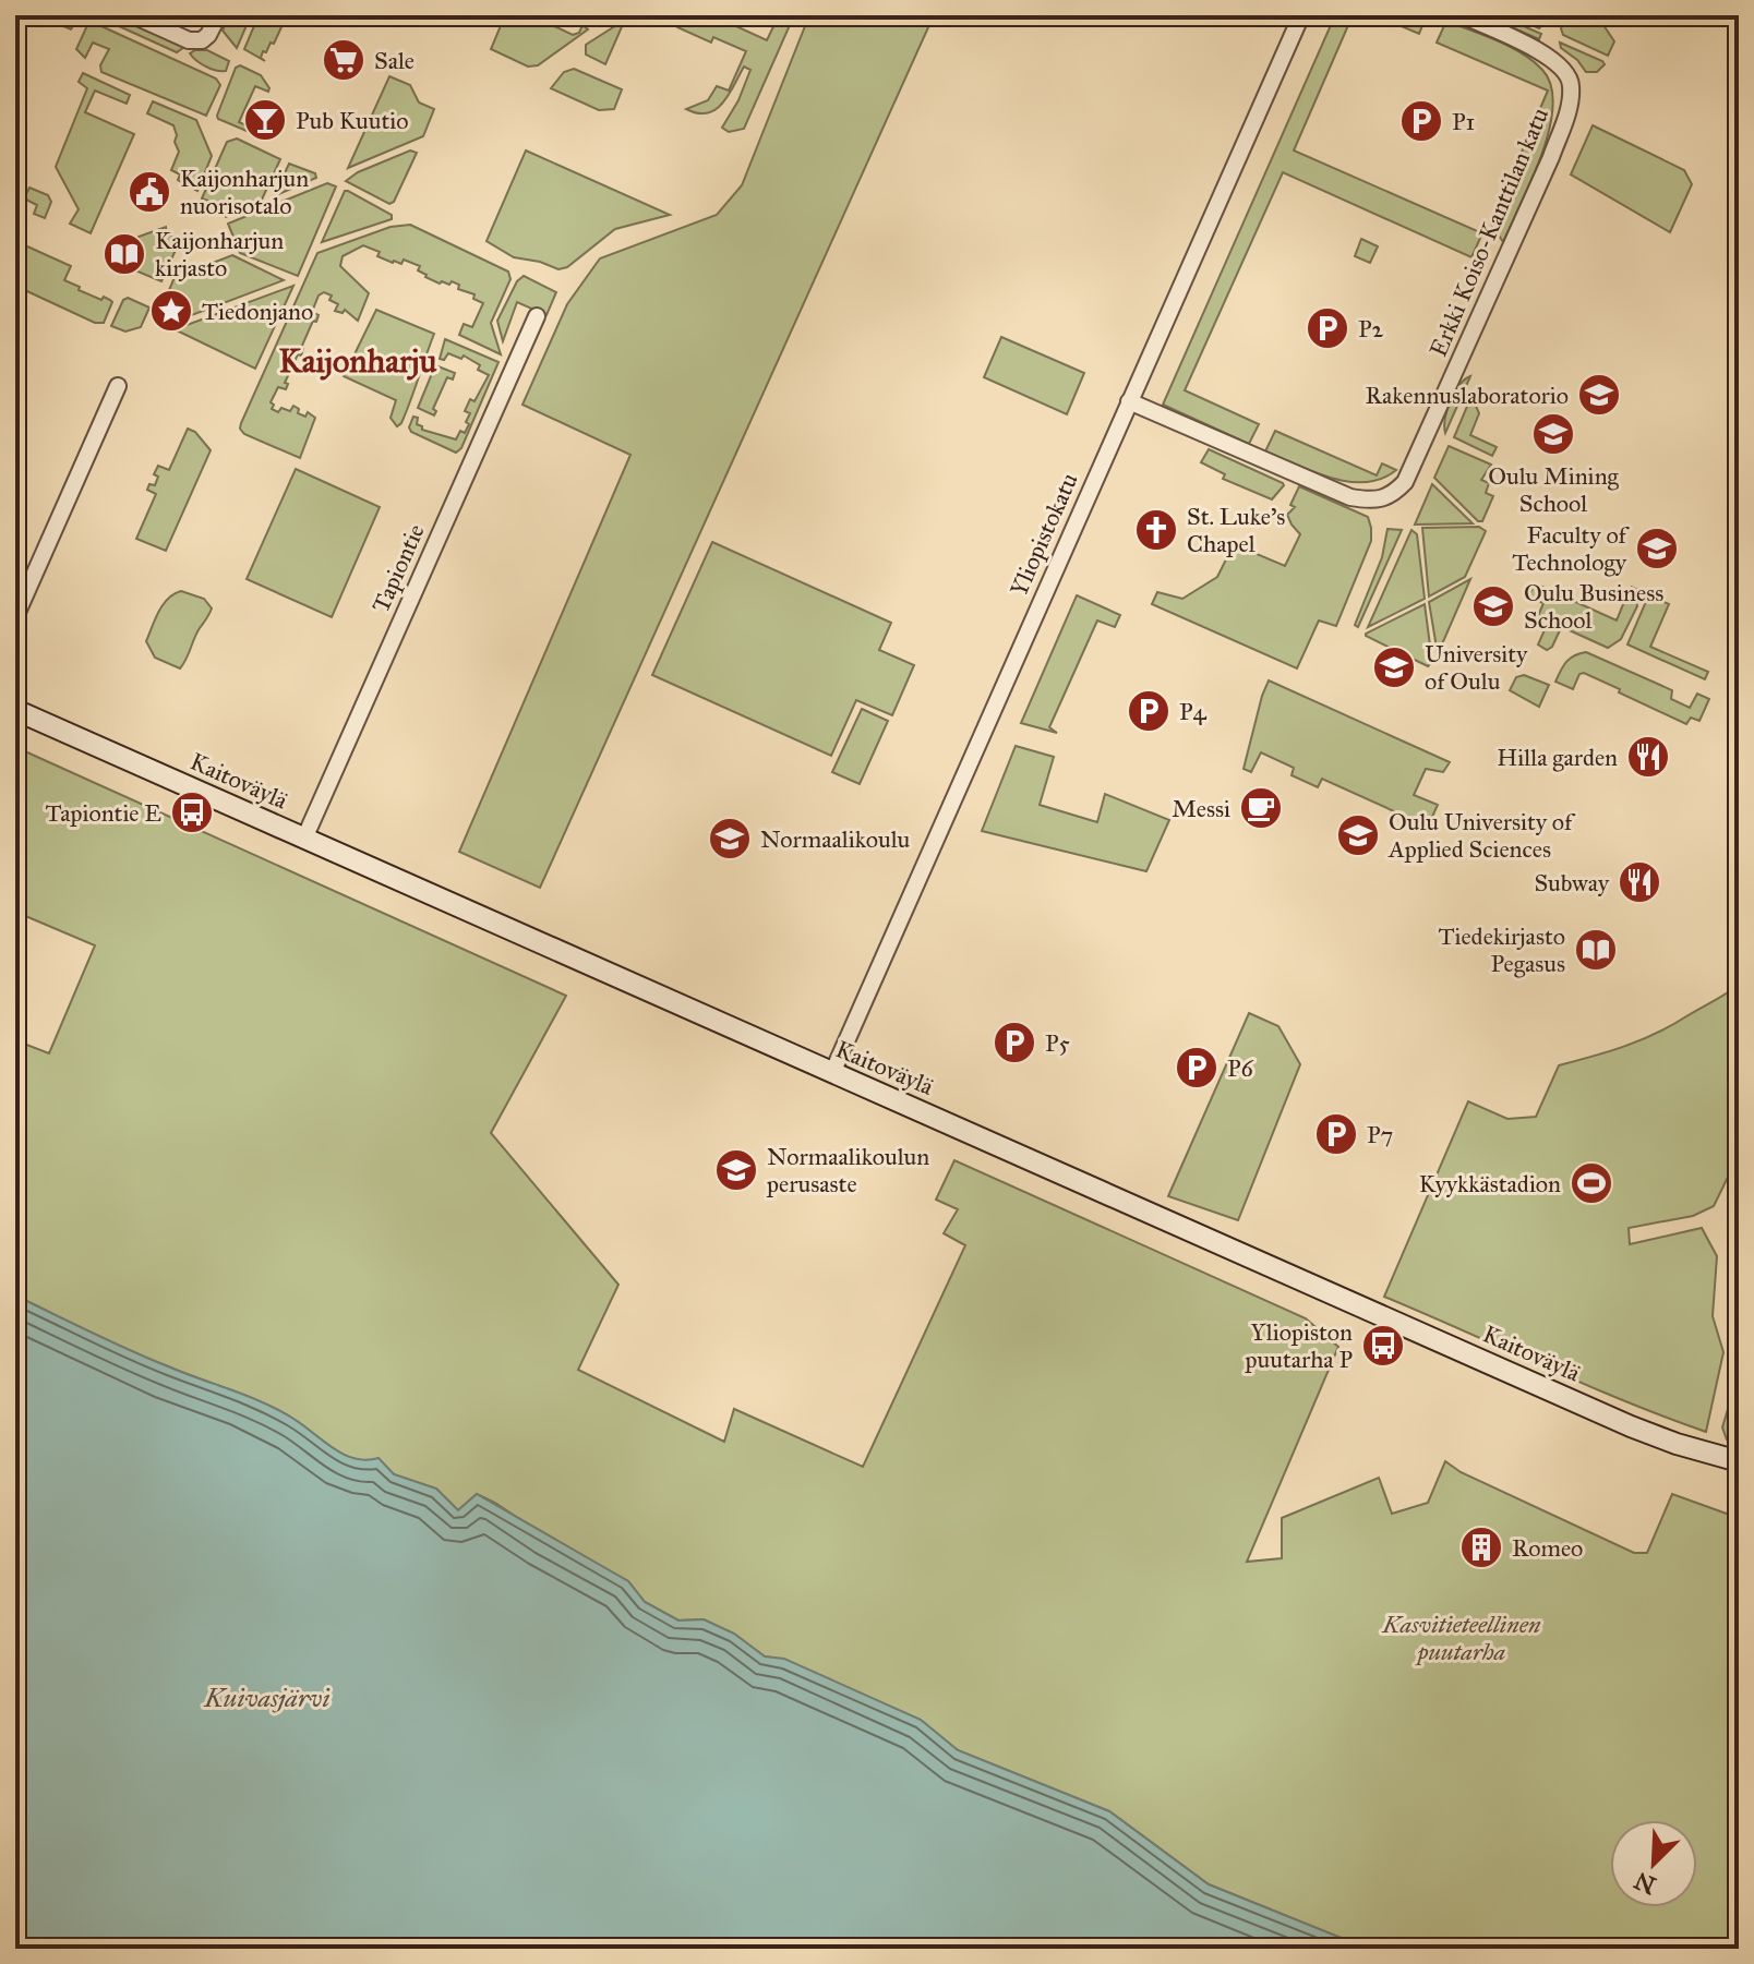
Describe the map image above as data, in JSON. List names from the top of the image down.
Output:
{
  "streets": {
    "street": [
      "Erkki Koiso-Kanttilan katu",
      "Yliopistokatu",
      "Tapiontie",
      "Kaitoväylä"
    ]
  },
  "crossings": [
    ["Erkki Koiso-Kanttilan katu", "Yliopistokatu"],
    ["Yliopistokatu", "Kaitoväylä"],
    ["Tapiontie", "Kaitoväylä"]
  ],
  "districts": ["Kaijonharju"],
  "water": ["Kuivasjärvi"],
  "parks": ["Kasvitieteellinen puutarha"],
  "places": {
    "supermarket": ["Sale"],
    "bar": ["Pub Kuutio"],
    "parking": [
      "P1",
      "P2",
      "P4",
      "P5",
      "P6",
      "P7"
    ],
    "public building": ["Kaijonharjun nuorisotalo"],
    "library": ["Kaijonharjun kirjasto", "Tiedekirjasto Pegasus"],
    "place": ["Tiedonjano"],
    "school or university": [
      "Rakennuslaboratorio",
      "Oulu Mining School",
      "Faculty of Technology",
      "Oulu Business School",
      "University of Oulu",
      "Oulu University of Applied Sciences",
      "Normaalikoulu",
      "Normaalikoulun perusaste"
    ],
    "church": ["St. Luke's Chapel"],
    "restaurant": ["Hilla garden", "Subway"],
    "cafe": ["Messi"],
    "bus stop": ["Tapiontie E", "Yliopiston puutarha P"],
    "sports": ["Kyykkästadion"],
    "building": ["Romeo"]
  },
  "north": "bottom left"
}
